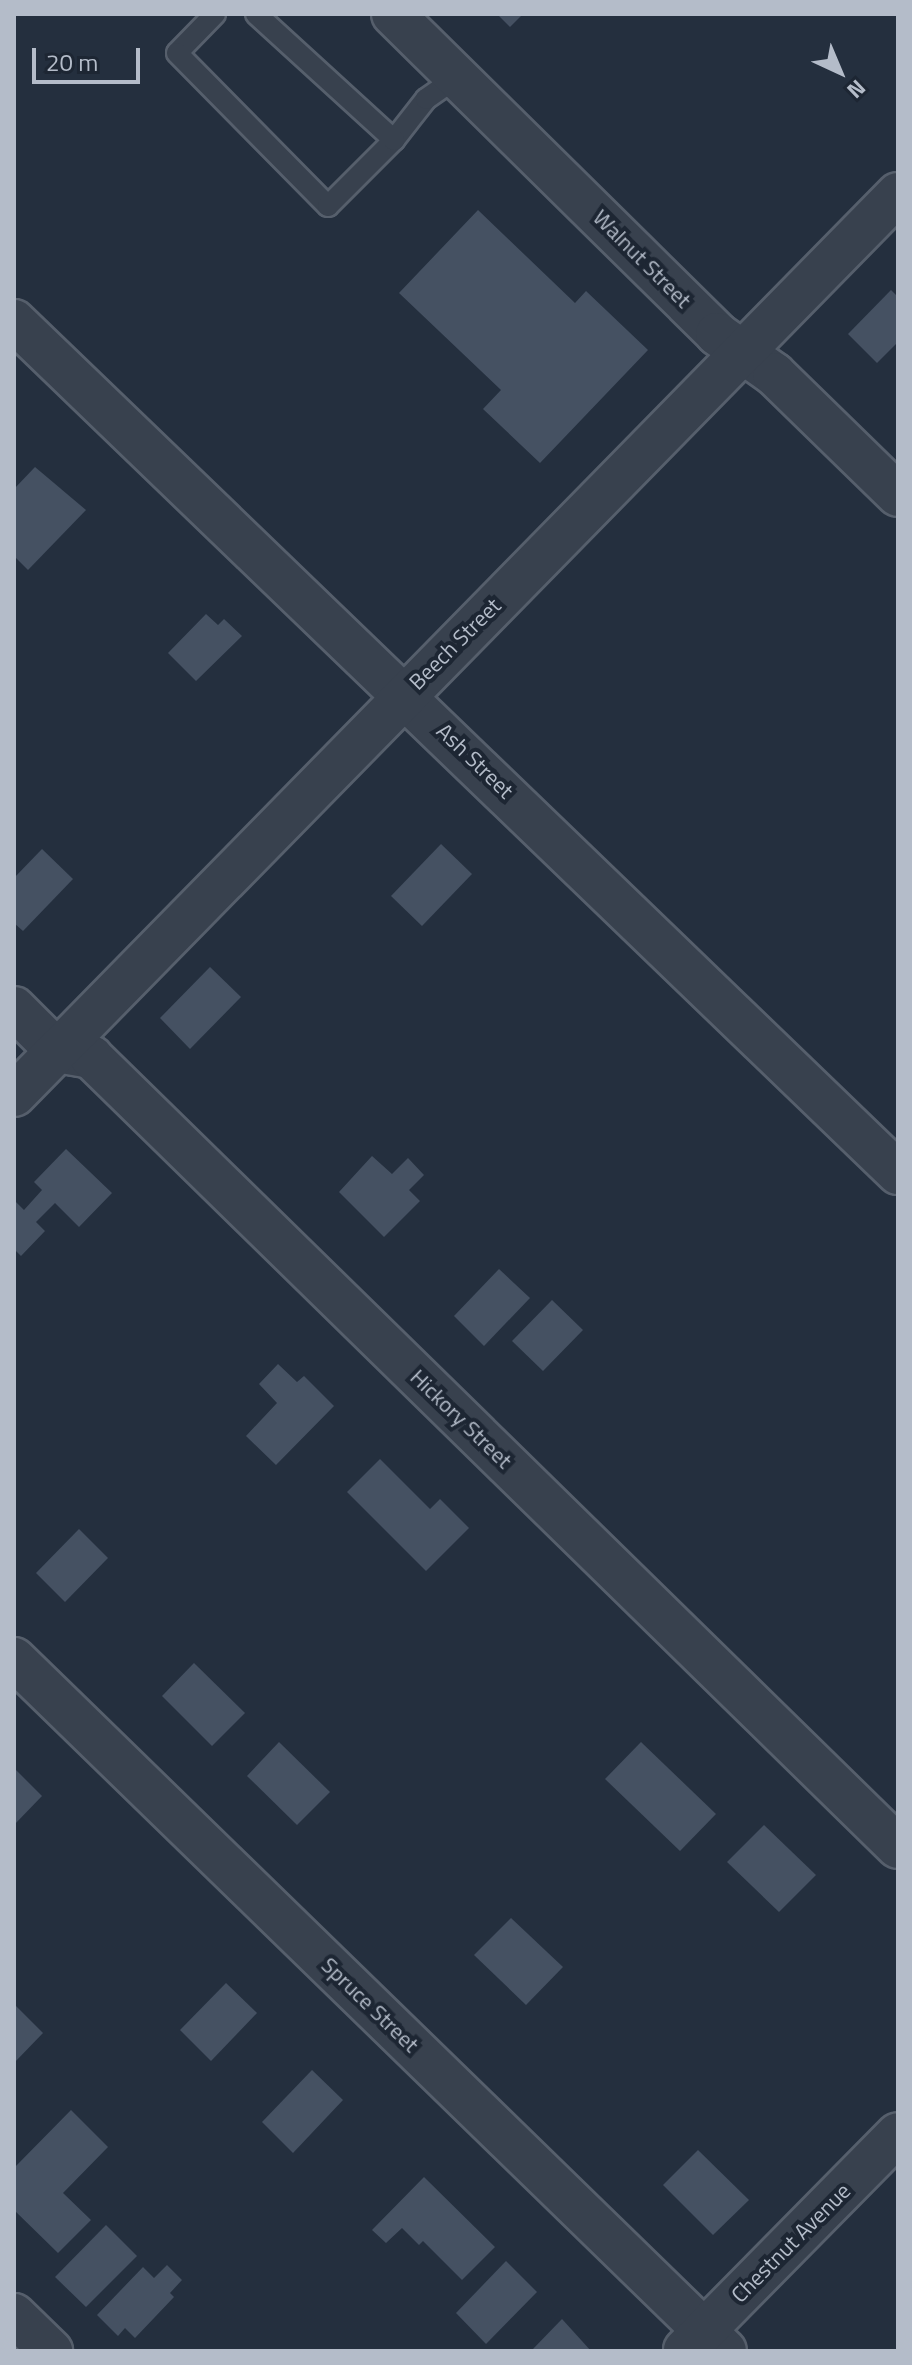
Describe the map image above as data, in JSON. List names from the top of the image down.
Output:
{
  "streets": {
    "street": [
      "Walnut Street",
      "Beech Street",
      "Ash Street",
      "Hickory Street",
      "Spruce Street",
      "Chestnut Avenue"
    ]
  },
  "crossings": [
    ["Walnut Street", "Beech Street"],
    ["Beech Street", "Ash Street"],
    ["Beech Street", "Hickory Street"],
    ["Spruce Street", "Chestnut Avenue"]
  ],
  "scale_bar": "20 m",
  "north": "bottom right"
}
